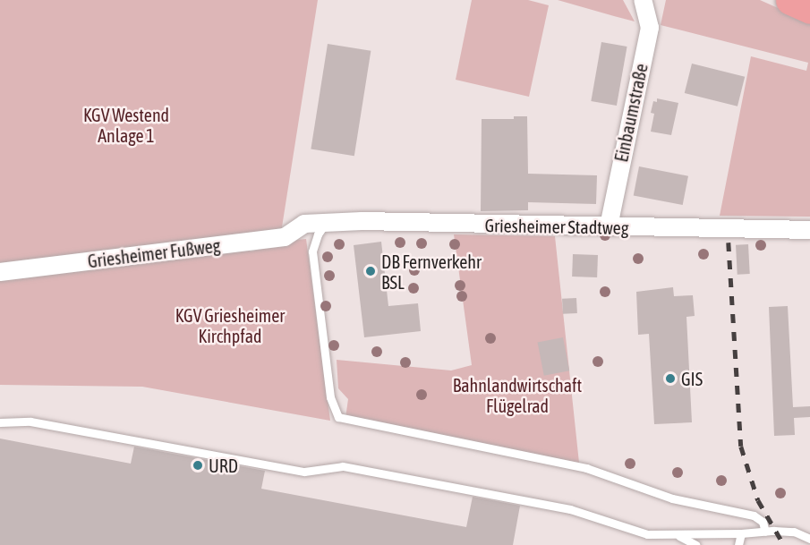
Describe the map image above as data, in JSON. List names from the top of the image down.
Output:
{
  "streets": {
    "street": ["Einbaumstraße", "Griesheimer Stadtweg", "Griesheimer Fußweg"]
  },
  "crossings": [
    ["Einbaumstraße", "Griesheimer Stadtweg"],
    ["Griesheimer Stadtweg", "Griesheimer Fußweg"]
  ],
  "parks": ["KGV Westend Anlage 1", "KGV Griesheimer Kirchpfad", "Bahnlandwirtschaft Flügelrad"],
  "places": ["DB Fernverkehr BSL", "GIS", "URD"]
}
